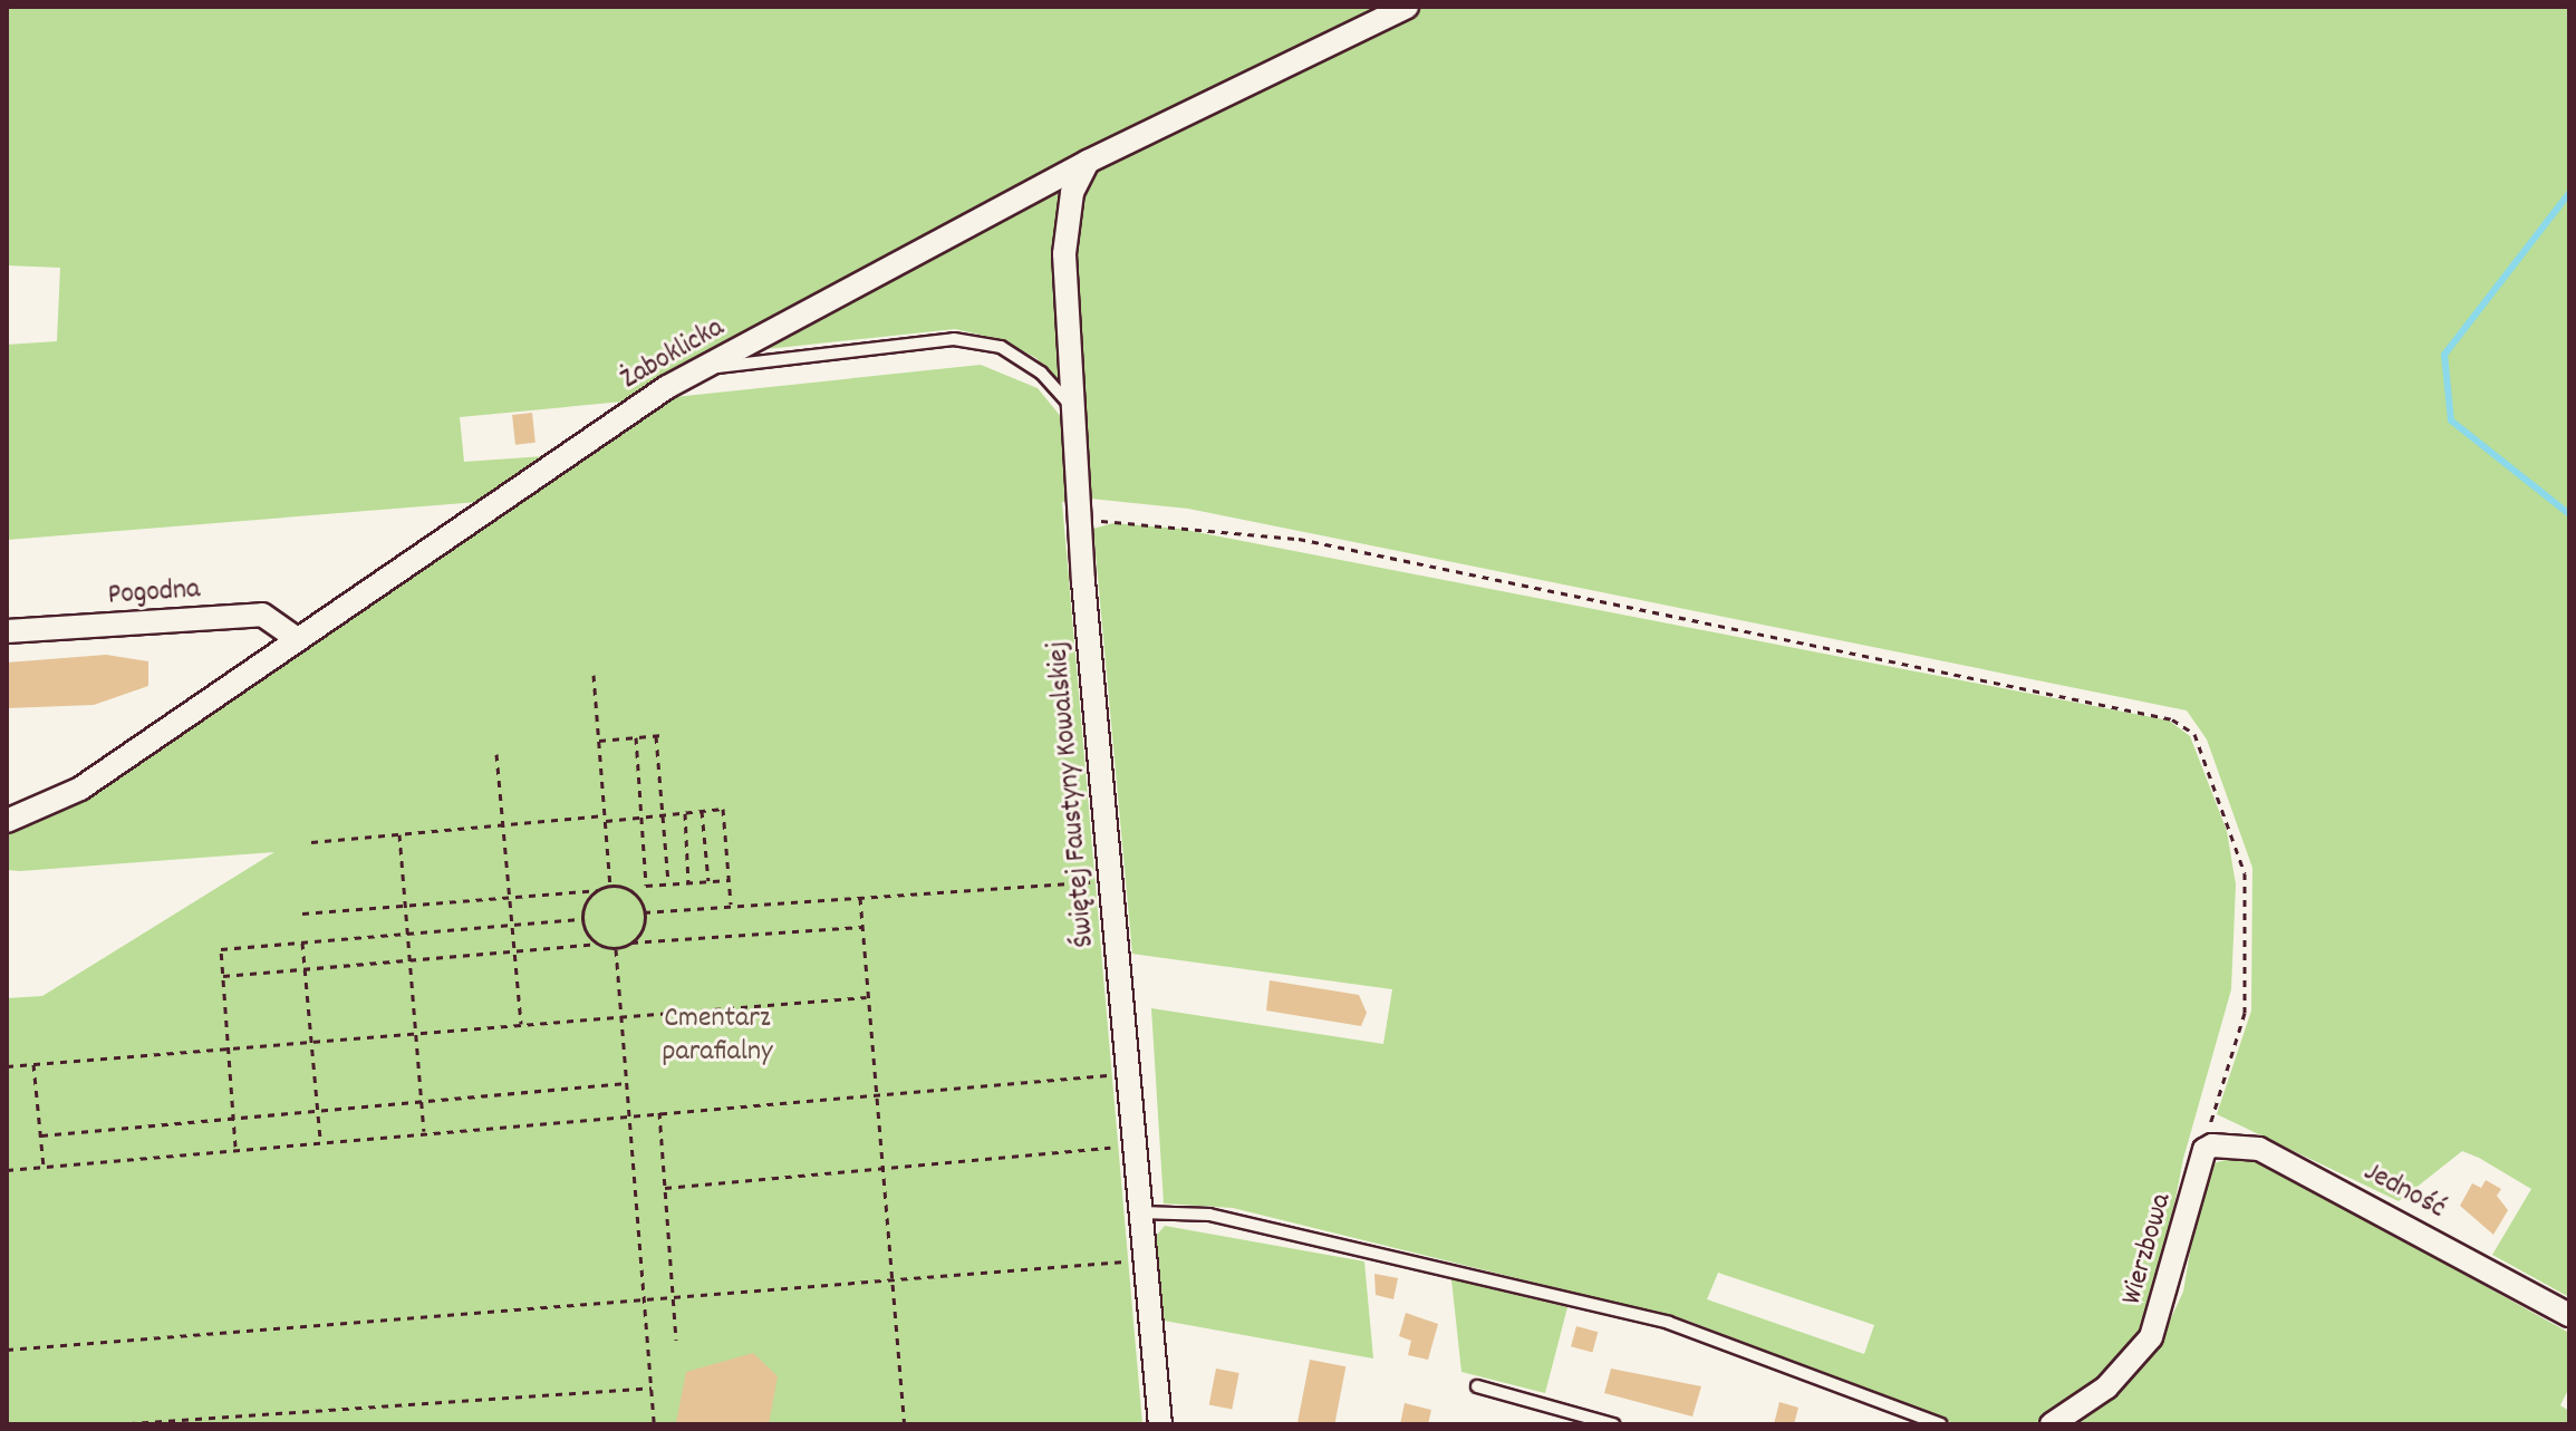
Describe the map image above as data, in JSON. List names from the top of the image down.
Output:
{
  "streets": {
    "street": [
      "Żaboklicka",
      "Pogodna",
      "Świętej Faustyny Kowalskiej",
      "Jedność",
      "Wierzbowa"
    ]
  },
  "crossings": [
    ["Żaboklicka", "Pogodna"],
    ["Żaboklicka", "Świętej Faustyny Kowalskiej"],
    ["Jedność", "Wierzbowa"]
  ],
  "parks": ["Cmentarz parafialny"]
}
